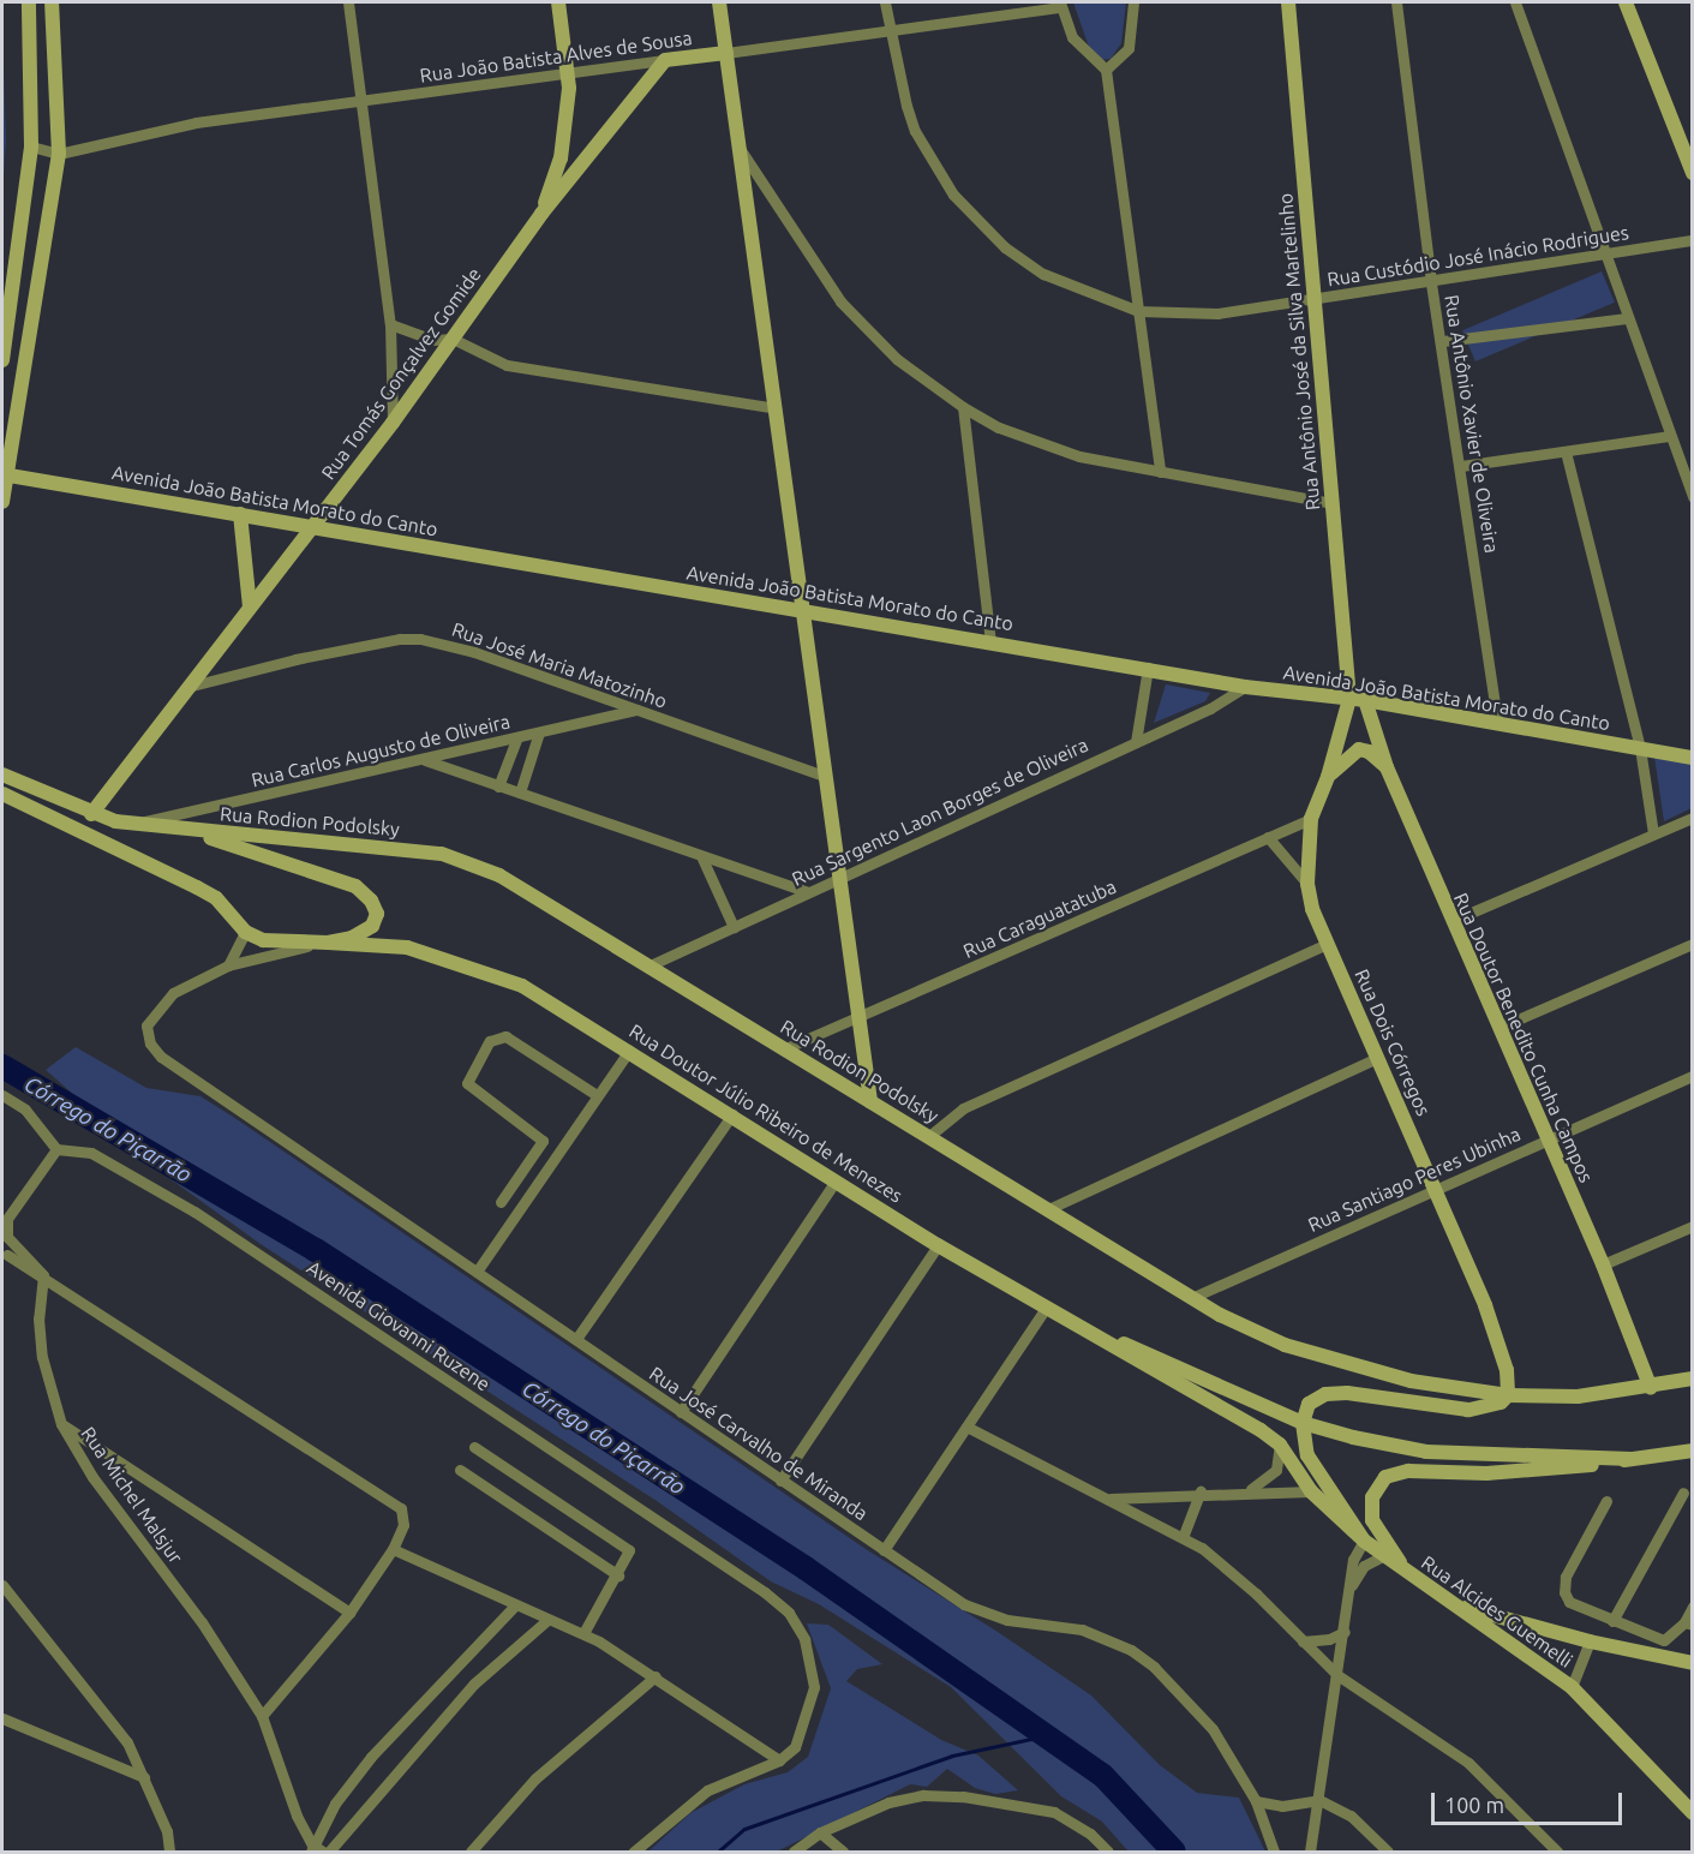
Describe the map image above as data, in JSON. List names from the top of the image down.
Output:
{
  "streets": {
    "street": [
      "Rua João Batista Alves de Sousa",
      "Rua Custódio José Inácio Rodrigues",
      "Rua Antônio José da Silva Martelinho",
      "Rua Tomás Gonçalvez Gomide",
      "Rua Antônio Xavier de Oliveira",
      "Avenida João Batista Morato do Canto",
      "Rua José Maria Matozinho",
      "Rua Carlos Augusto de Oliveira",
      "Rua Sargento Laon Borges de Oliveira",
      "Rua Rodion Podolsky",
      "Rua Caraguatatuba",
      "Rua Doutor Benedito Cunha Campos",
      "Rua Dois Córregos",
      "Rua Doutor Júlio Ribeiro de Menezes",
      "Rua Santiago Peres Ubinha",
      "Avenida Giovanni Ruzene",
      "Rua José Carvalho de Miranda",
      "Rua Michel Malsjur",
      "Rua Alcides Guemelli"
    ]
  },
  "crossings": [
    ["Rua João Batista Alves de Sousa", "Rua Custódio José Inácio Rodrigues"],
    ["Rua João Batista Alves de Sousa", "Rua Tomás Gonçalvez Gomide"],
    ["Rua Custódio José Inácio Rodrigues", "Rua Antônio José da Silva Martelinho"],
    ["Rua Custódio José Inácio Rodrigues", "Rua Antônio Xavier de Oliveira"],
    ["Rua Antônio José da Silva Martelinho", "Avenida João Batista Morato do Canto"],
    ["Rua Antônio José da Silva Martelinho", "Rua Doutor Benedito Cunha Campos"],
    ["Rua Antônio José da Silva Martelinho", "Rua Dois Córregos"],
    ["Rua Tomás Gonçalvez Gomide", "Avenida João Batista Morato do Canto"],
    ["Rua Tomás Gonçalvez Gomide", "Rua José Maria Matozinho"],
    ["Rua Tomás Gonçalvez Gomide", "Rua Rodion Podolsky"],
    ["Rua Antônio Xavier de Oliveira", "Avenida João Batista Morato do Canto"],
    ["Avenida João Batista Morato do Canto", "Rua Sargento Laon Borges de Oliveira"],
    ["Avenida João Batista Morato do Canto", "Rua Doutor Benedito Cunha Campos"],
    ["Avenida João Batista Morato do Canto", "Rua Dois Córregos"],
    ["Rua José Maria Matozinho", "Rua Carlos Augusto de Oliveira"],
    ["Rua Carlos Augusto de Oliveira", "Rua Rodion Podolsky"],
    ["Rua Sargento Laon Borges de Oliveira", "Rua Rodion Podolsky"],
    ["Rua Rodion Podolsky", "Rua Caraguatatuba"],
    ["Rua Rodion Podolsky", "Rua Doutor Benedito Cunha Campos"],
    ["Rua Rodion Podolsky", "Rua Dois Córregos"],
    ["Rua Rodion Podolsky", "Rua Santiago Peres Ubinha"],
    ["Rua Caraguatatuba", "Rua Dois Córregos"],
    ["Rua Doutor Benedito Cunha Campos", "Rua Dois Córregos"],
    ["Rua Doutor Benedito Cunha Campos", "Rua Santiago Peres Ubinha"],
    ["Rua Dois Córregos", "Rua Santiago Peres Ubinha"],
    ["Rua Doutor Júlio Ribeiro de Menezes", "Rua José Carvalho de Miranda"],
    ["Rua Doutor Júlio Ribeiro de Menezes", "Rua Alcides Guemelli"]
  ],
  "water": ["Córrego do Piçarrão"],
  "scale_bar": "100 m"
}
